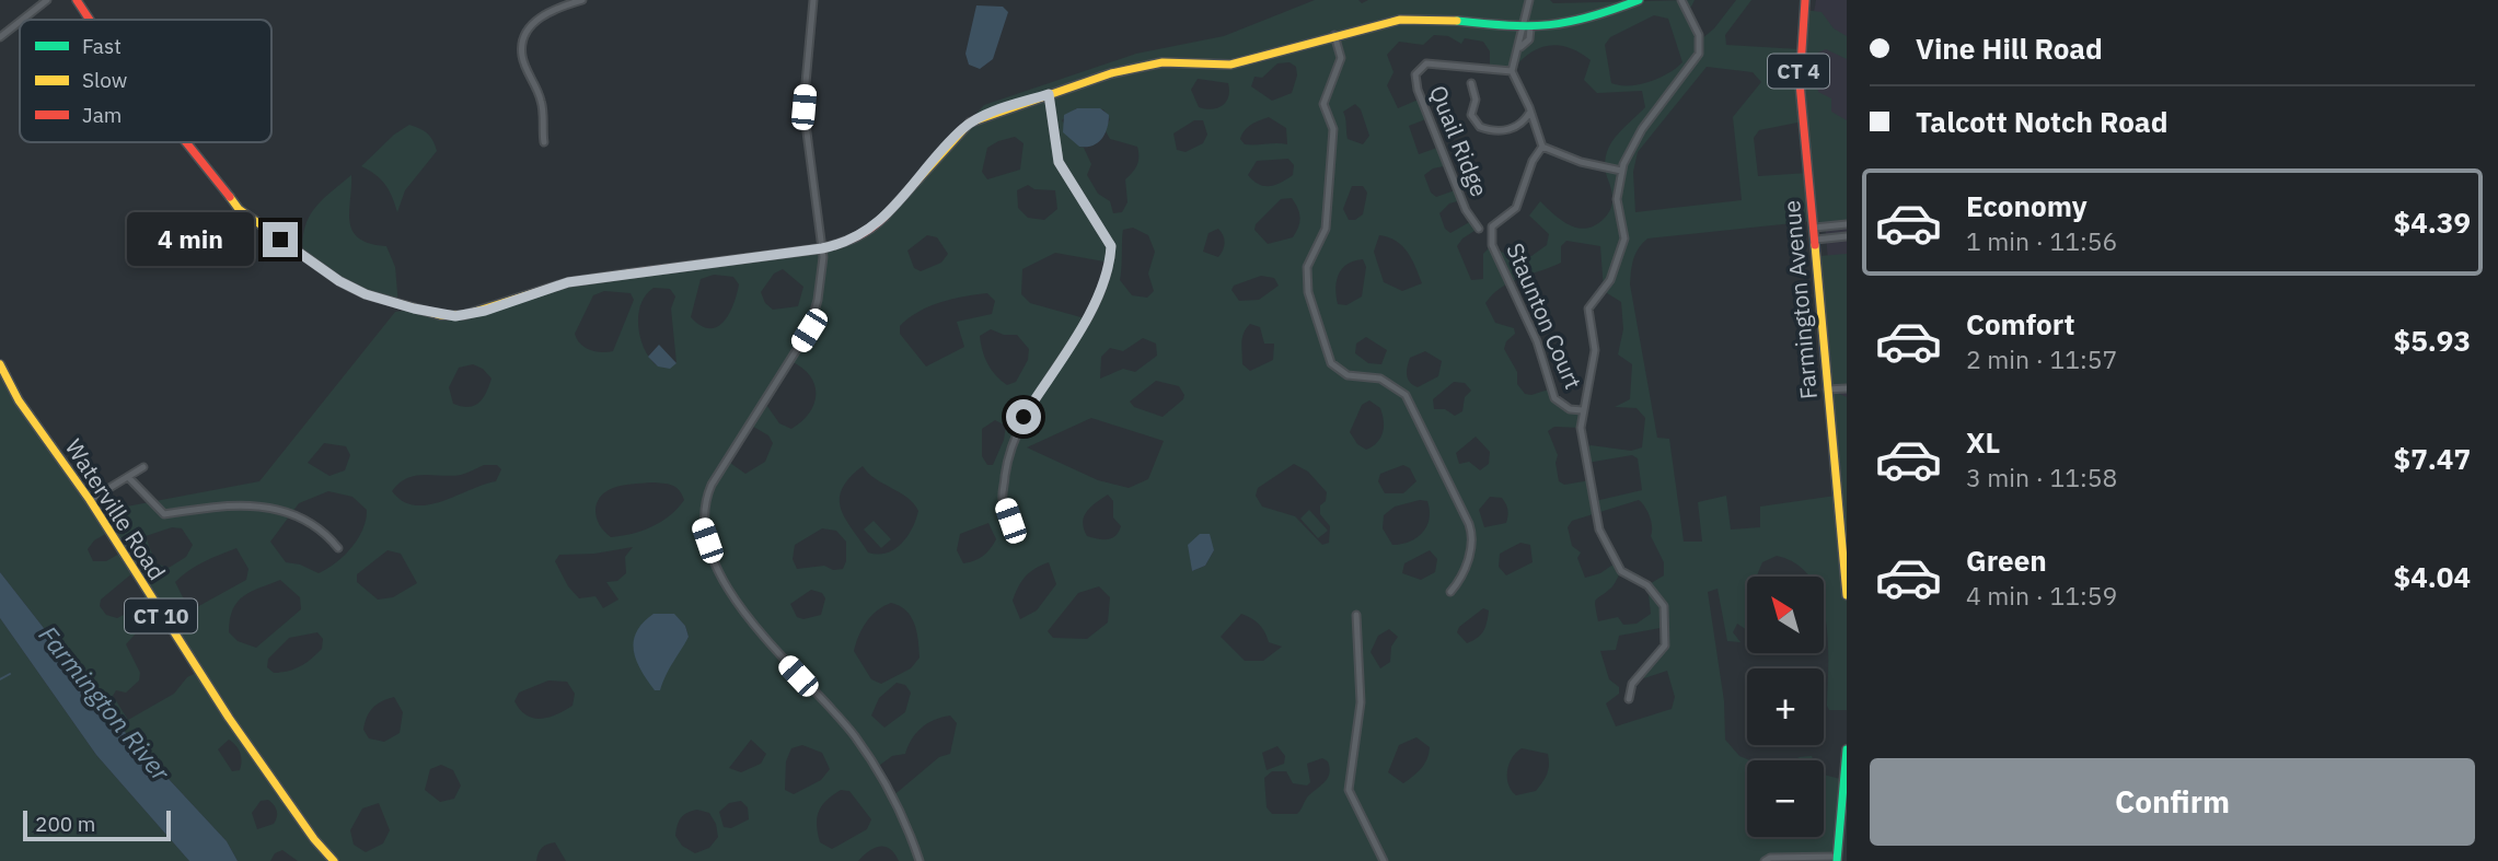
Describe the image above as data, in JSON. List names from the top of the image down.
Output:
{
  "streets": {
    "main road": [
      "CT 4",
      "Farmington Avenue",
      "Waterville Road",
      "CT 10"
    ],
    "street": ["Quail Ridge", "Staunton Court"]
  },
  "water": ["Farmington River"],
  "legend": ["Fast", "Slow", "Jam"],
  "scale_bar": "200 m",
  "north": "top left",
  "page": {
    "banner": ["Vine Hill Road", "Talcott Notch Road"],
    "list": [
      {
        "name": "Economy",
        "note": "1 min · 11:56",
        "value": "$4.39"
      },
      {
        "name": "Comfort",
        "note": "2 min · 11:57",
        "value": "$5.93"
      },
      {
        "name": "XL",
        "note": "3 min · 11:58",
        "value": "$7.47"
      },
      {
        "name": "Green",
        "note": "4 min · 11:59",
        "value": "$4.04"
      }
    ],
    "bubble": "4 min",
    "map_buttons": ["+", "−"],
    "buttons": "Confirm",
    "scale": "200 m"
  }
}
